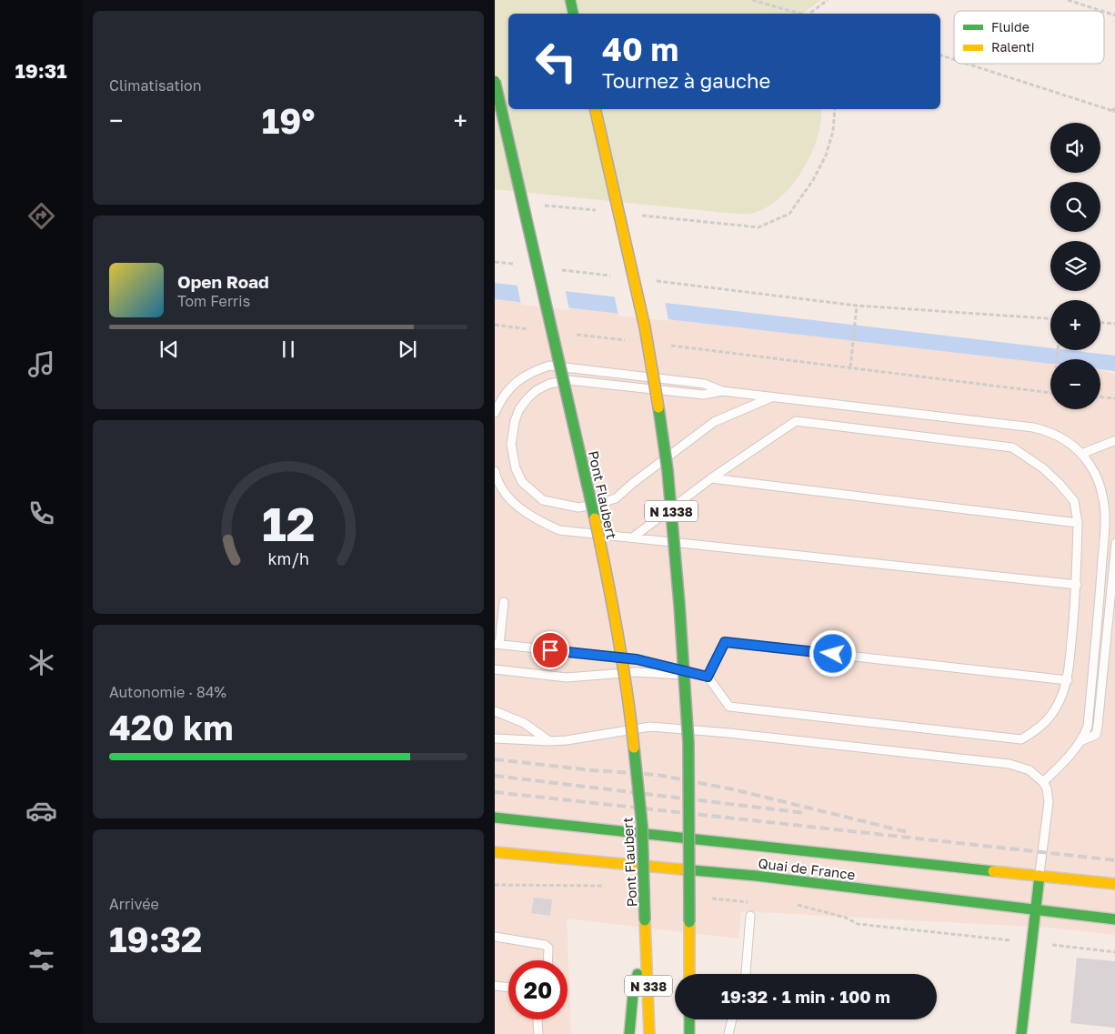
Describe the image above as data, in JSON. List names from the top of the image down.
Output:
{
  "streets": {
    "main road": [
      "Pont Flaubert",
      "N 1338",
      "Quai de France",
      "N 338"
    ]
  },
  "crossings": [
    ["Pont Flaubert", "N 338"]
  ],
  "legend": ["Fluide", "Ralenti"],
  "page": {
    "tabs": "19:31",
    "tile": [
      "Climatisation",
      ["Autonomie · 84%", "420 km"],
      ["Arrivée", "19:32"]
    ],
    "turn": ["40 m", "Tournez à gauche"],
    "heat": ["−", "19°", "+"],
    "map_buttons": ["+", "−"],
    "song": ["Open Road", "Tom Ferris"],
    "limit": "20",
    "trip": "19:32 · 1 min · 100 m",
    "gauge": ["12", "km/h"]
  }
}
